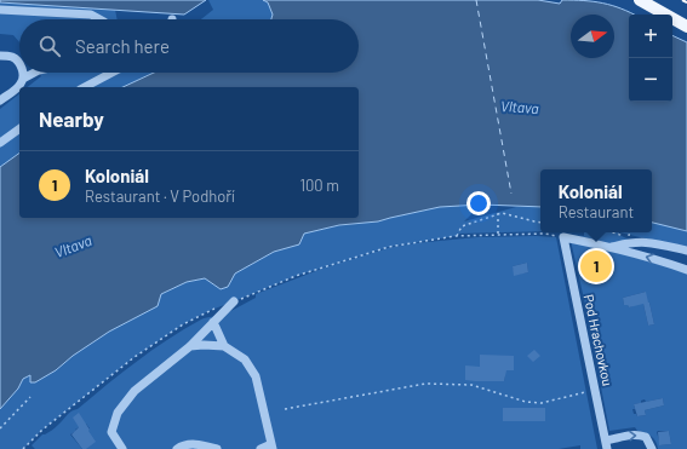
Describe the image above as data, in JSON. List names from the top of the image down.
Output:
{
  "streets": {
    "street": ["Pod Hrachovkou"]
  },
  "water": ["Vltava"],
  "north": "right",
  "page": {
    "map_buttons": ["+", "−"],
    "search": "Search here",
    "heading": "Nearby",
    "list": [
      {
        "mark": "1",
        "name": "Koloniál",
        "note": "Restaurant · V Podhoří",
        "value": "100 m"
      }
    ],
    "popup": ["Koloniál", "Restaurant"],
    "pins": "1"
  }
}
